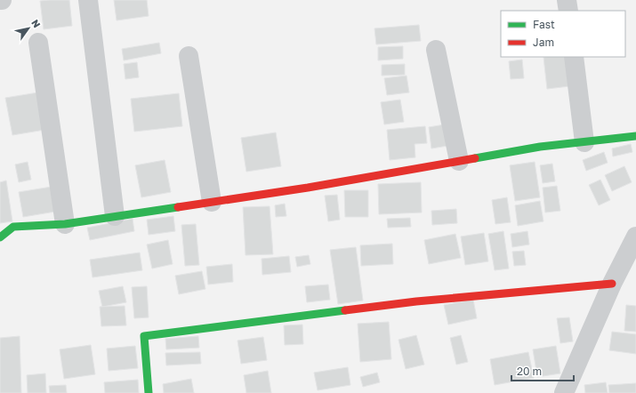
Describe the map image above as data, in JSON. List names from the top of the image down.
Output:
{
  "legend": ["Fast", "Jam"],
  "scale_bar": "20 m",
  "north": "top right"
}
